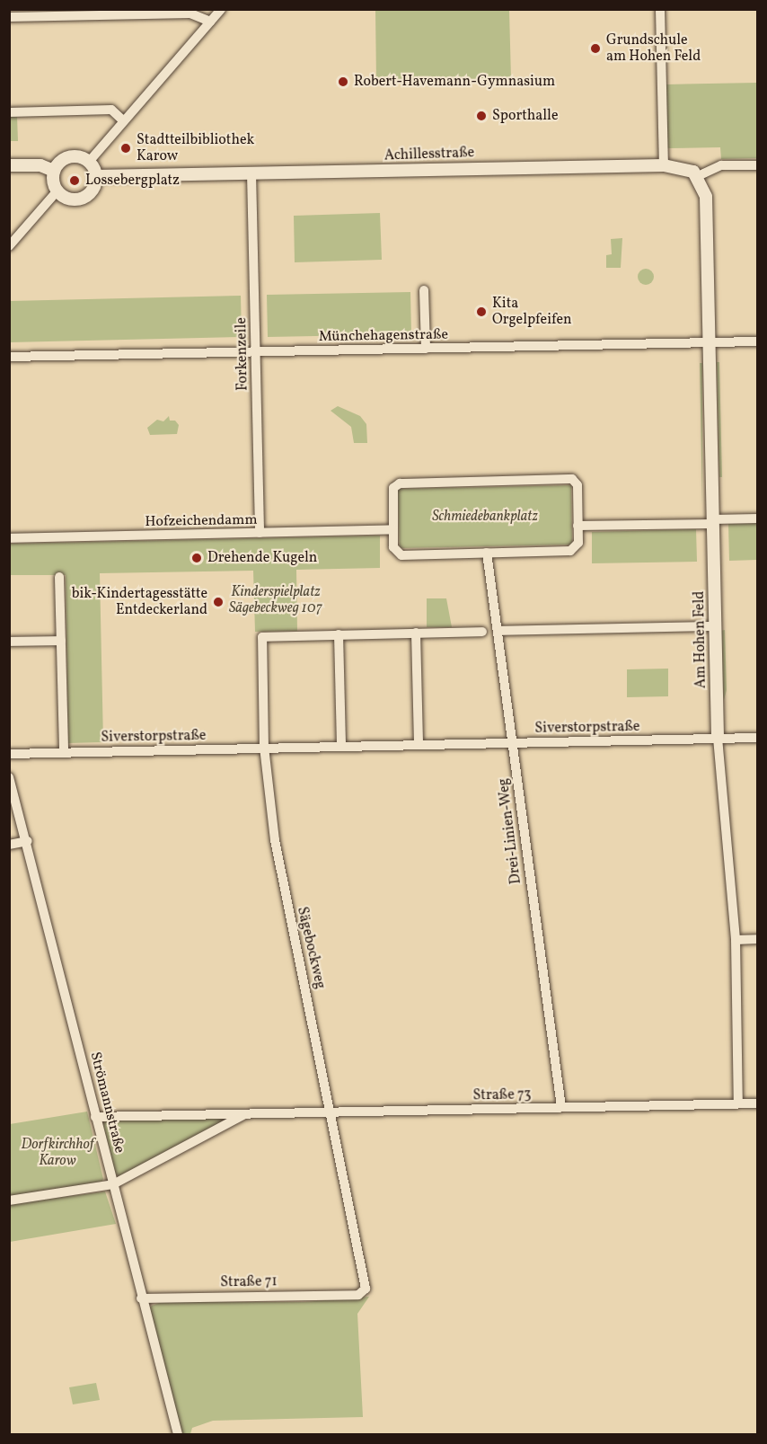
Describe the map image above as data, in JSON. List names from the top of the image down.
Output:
{
  "streets": {
    "street": [
      "Achillesstraße",
      "Münchehagenstraße",
      "Forkenzeile",
      "Hofzeichendamm",
      "Am Hohen Feld",
      "Siverstorpstraße",
      "Drei-Linien-Weg",
      "Sägebockweg",
      "Straße 73",
      "Strömannstraße",
      "Straße 71"
    ]
  },
  "crossings": [
    ["Achillesstraße", "Forkenzeile"],
    ["Achillesstraße", "Am Hohen Feld"],
    ["Münchehagenstraße", "Forkenzeile"],
    ["Münchehagenstraße", "Am Hohen Feld"],
    ["Forkenzeile", "Hofzeichendamm"],
    ["Am Hohen Feld", "Siverstorpstraße"],
    ["Am Hohen Feld", "Straße 73"],
    ["Siverstorpstraße", "Drei-Linien-Weg"],
    ["Siverstorpstraße", "Sägebockweg"],
    ["Drei-Linien-Weg", "Straße 73"],
    ["Sägebockweg", "Straße 73"],
    ["Sägebockweg", "Straße 71"],
    ["Straße 73", "Strömannstraße"],
    ["Strömannstraße", "Straße 71"]
  ],
  "parks": ["Schmiedebankplatz", "Kinderspielplatz Sägebeckweg 107", "Dorfkirchhof Karow"],
  "places": [
    "Grundschule am Hohen Feld",
    "Robert-Havemann-Gymnasium",
    "Sporthalle",
    "Stadtteilbibliothek Karow",
    "Lossebergplatz",
    "Kita Orgelpfeifen",
    "Drehende Kugeln",
    "bik-Kindertagesstätte Entdeckerland"
  ]
}
